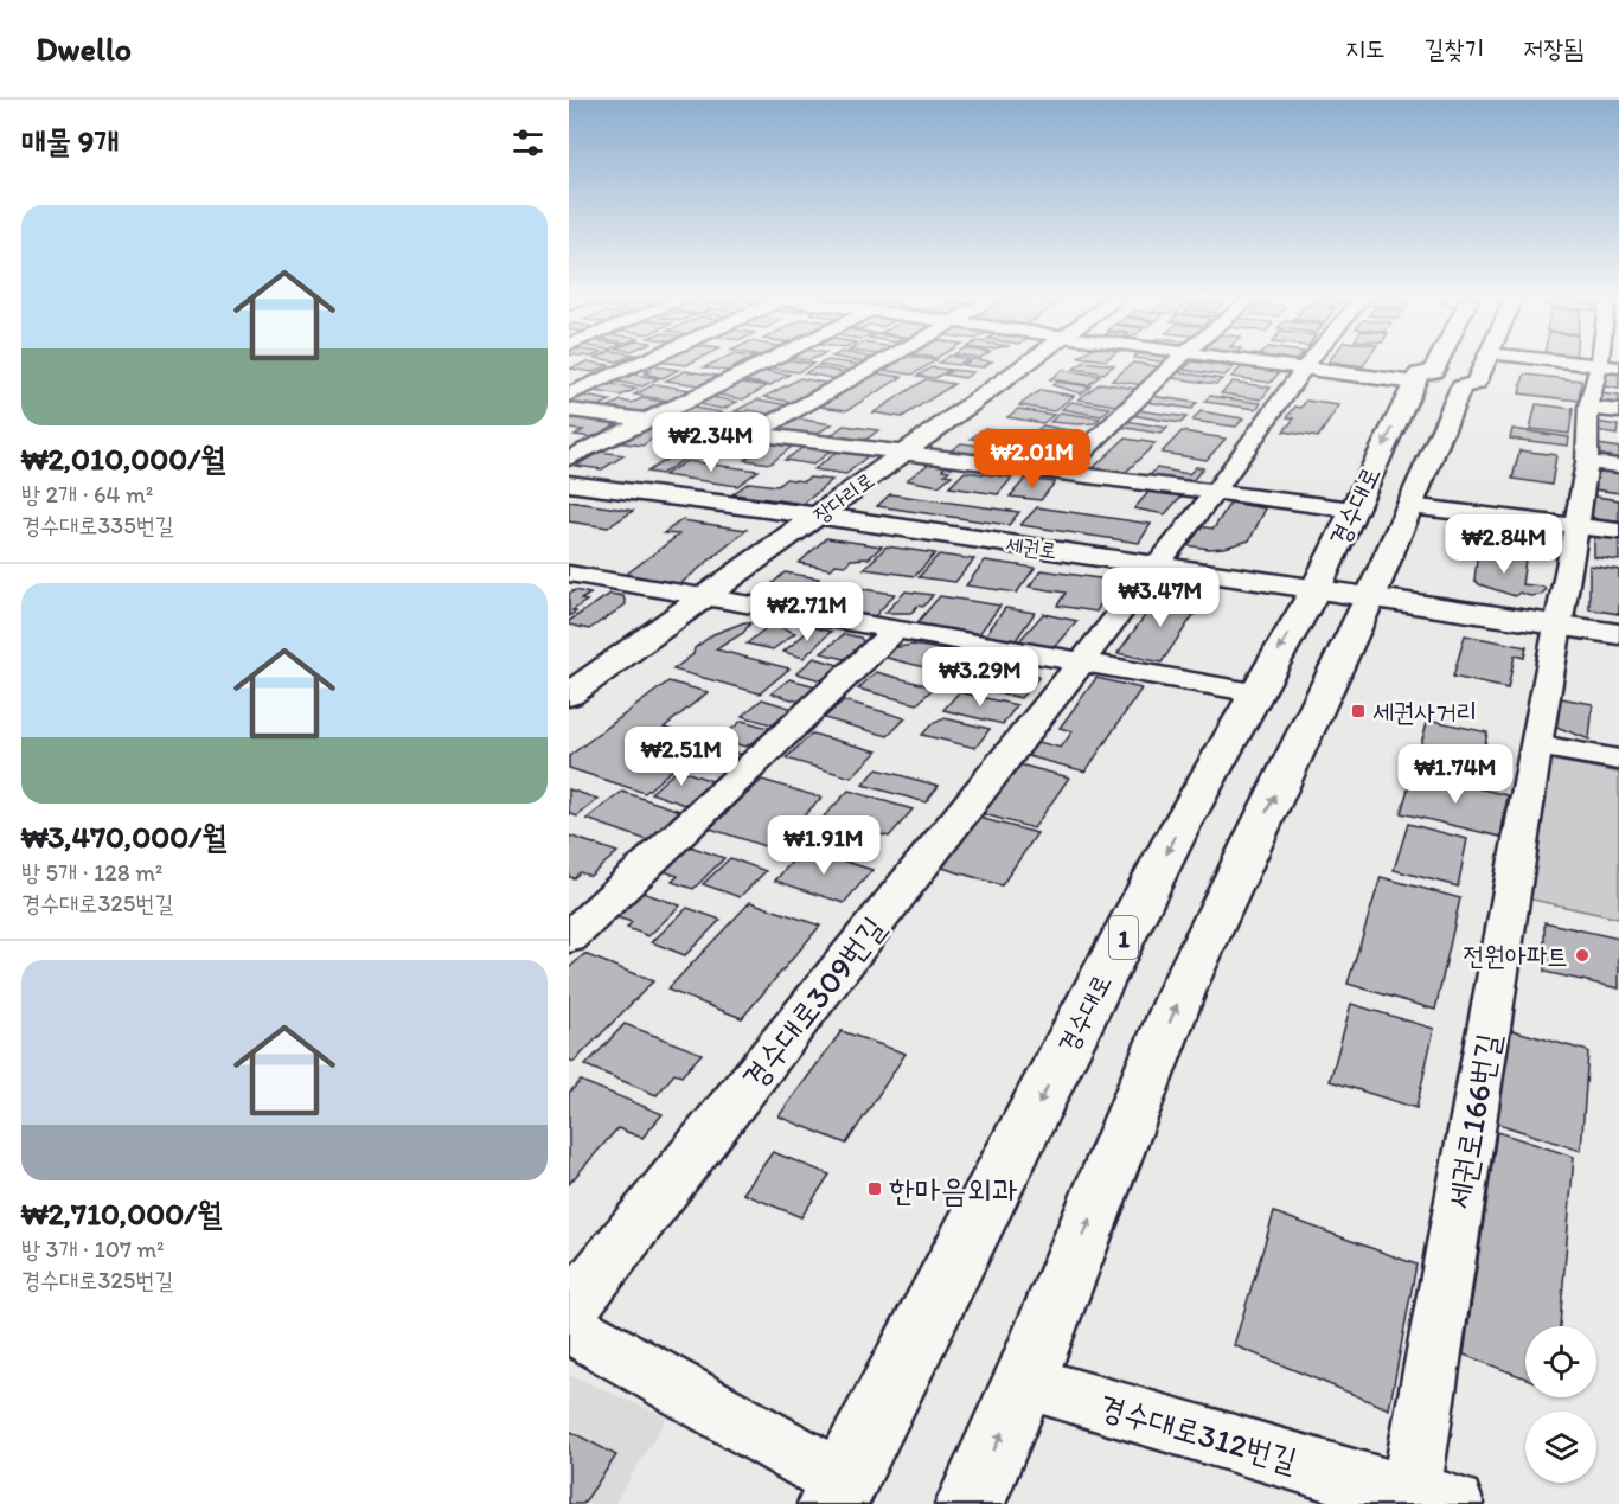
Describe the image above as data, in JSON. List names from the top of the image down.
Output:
{
  "streets": {
    "main road": [
      "장다리로",
      "경수대로",
      "세권로",
      "1"
    ],
    "street": ["경수대로309번길", "세권로166번길", "경수대로312번길"]
  },
  "crossings": [
    ["장다리로", "세권로"],
    ["경수대로", "세권로"],
    ["경수대로", "경수대로312번길"],
    ["세권로", "경수대로309번길"],
    ["세권로", "세권로166번길"],
    ["세권로166번길", "경수대로312번길"]
  ],
  "places": {
    "transit": ["세권사거리", "한마음외과"],
    "other": ["전원아파트"]
  },
  "page": {
    "header": "Dwello",
    "nav": ["지도", "길찾기", "저장됨"],
    "heading": "매물 9개",
    "list": [
      {
        "name": "₩2,010,000/월",
        "note": "방 2개 · 64 m² · 경수대로335번길"
      },
      {
        "name": "₩3,470,000/월",
        "note": "방 5개 · 128 m² · 경수대로325번길"
      },
      {
        "name": "₩2,710,000/월",
        "note": "방 3개 · 107 m² · 경수대로325번길"
      }
    ],
    "price": [
      "₩2.34M",
      "₩2.01M",
      "₩2.84M",
      "₩3.47M",
      "₩2.71M",
      "₩3.29M",
      "₩2.51M",
      "₩1.74M",
      "₩1.91M"
    ]
  }
}
